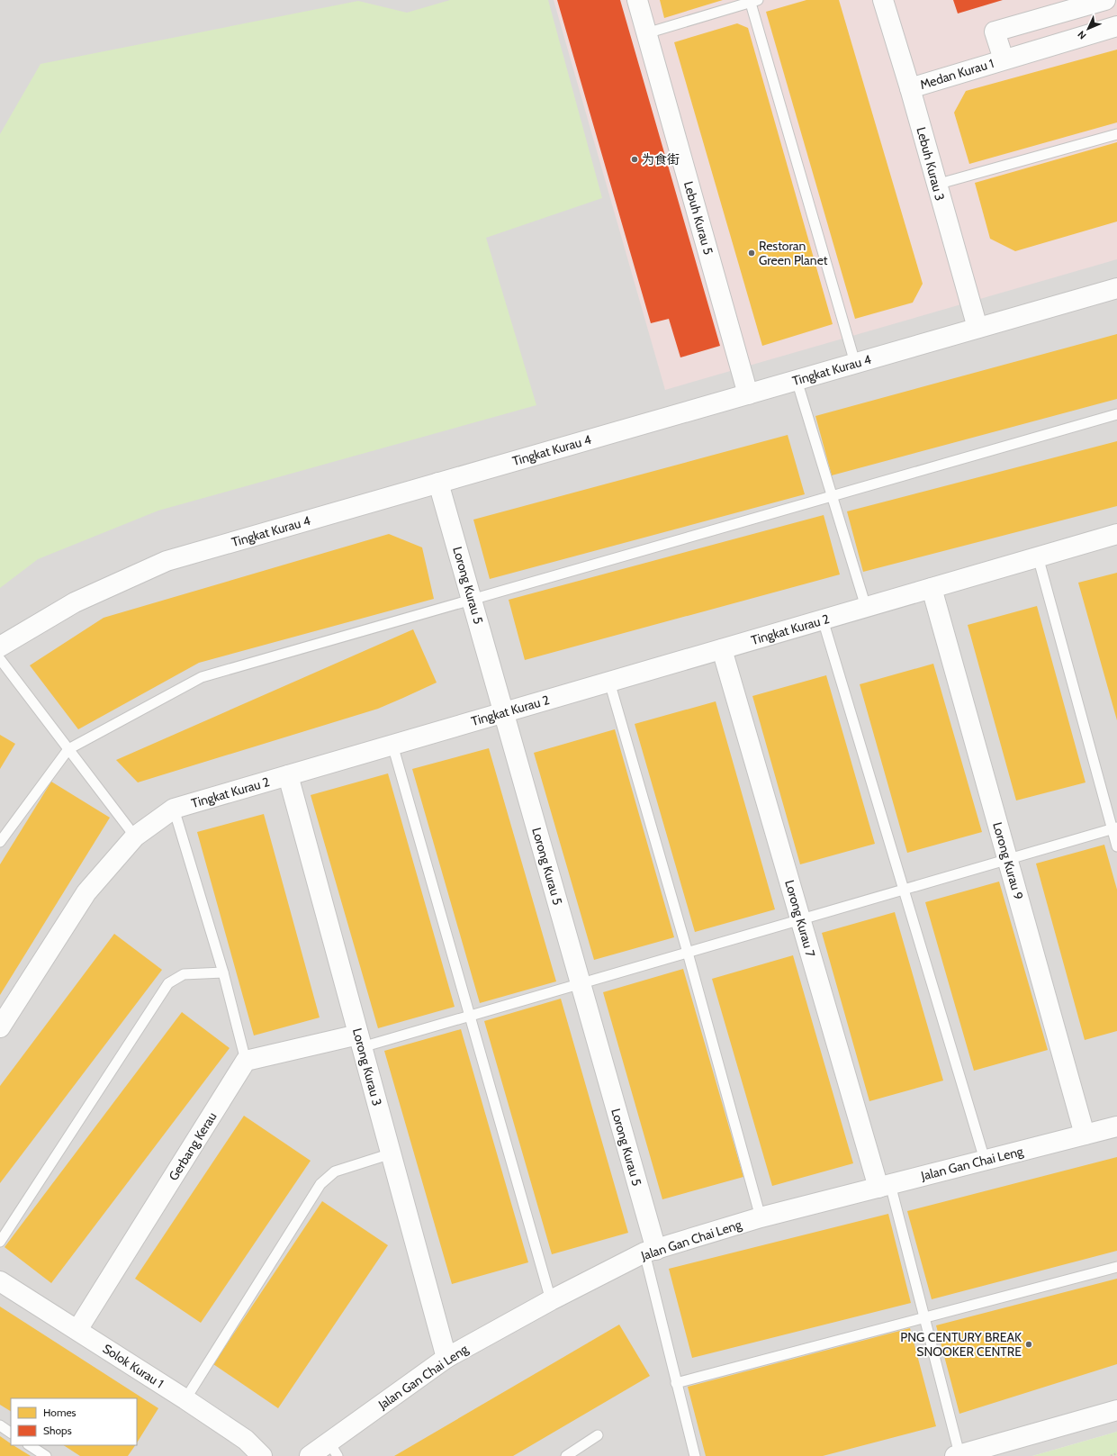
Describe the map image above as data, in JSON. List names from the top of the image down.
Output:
{
  "streets": {
    "street": [
      "Medan Kurau 1",
      "Lebuh Kurau 3",
      "Lebuh Kurau 5",
      "Tingkat Kurau 4",
      "Lorong Kurau 5",
      "Tingkat Kurau 2",
      "Lorong Kurau 9",
      "Lorong Kurau 7",
      "Lorong Kurau 3",
      "Gerbang Kerau",
      "Jalan Gan Chai Leng",
      "Solok Kurau 1"
    ]
  },
  "crossings": [
    ["Medan Kurau 1", "Lebuh Kurau 3"],
    ["Lebuh Kurau 3", "Tingkat Kurau 4"],
    ["Lebuh Kurau 5", "Tingkat Kurau 4"],
    ["Tingkat Kurau 4", "Lorong Kurau 5"],
    ["Lorong Kurau 5", "Tingkat Kurau 2"],
    ["Lorong Kurau 5", "Jalan Gan Chai Leng"],
    ["Tingkat Kurau 2", "Lorong Kurau 9"],
    ["Tingkat Kurau 2", "Lorong Kurau 7"],
    ["Tingkat Kurau 2", "Lorong Kurau 3"],
    ["Lorong Kurau 9", "Jalan Gan Chai Leng"],
    ["Lorong Kurau 7", "Jalan Gan Chai Leng"],
    ["Lorong Kurau 3", "Jalan Gan Chai Leng"],
    ["Gerbang Kerau", "Solok Kurau 1"]
  ],
  "places": ["为食街", "Restoran Green Planet", "PNG CENTURY BREAK SNOOKER CENTRE"],
  "legend": ["Homes", "Shops"],
  "north": "bottom left"
}
